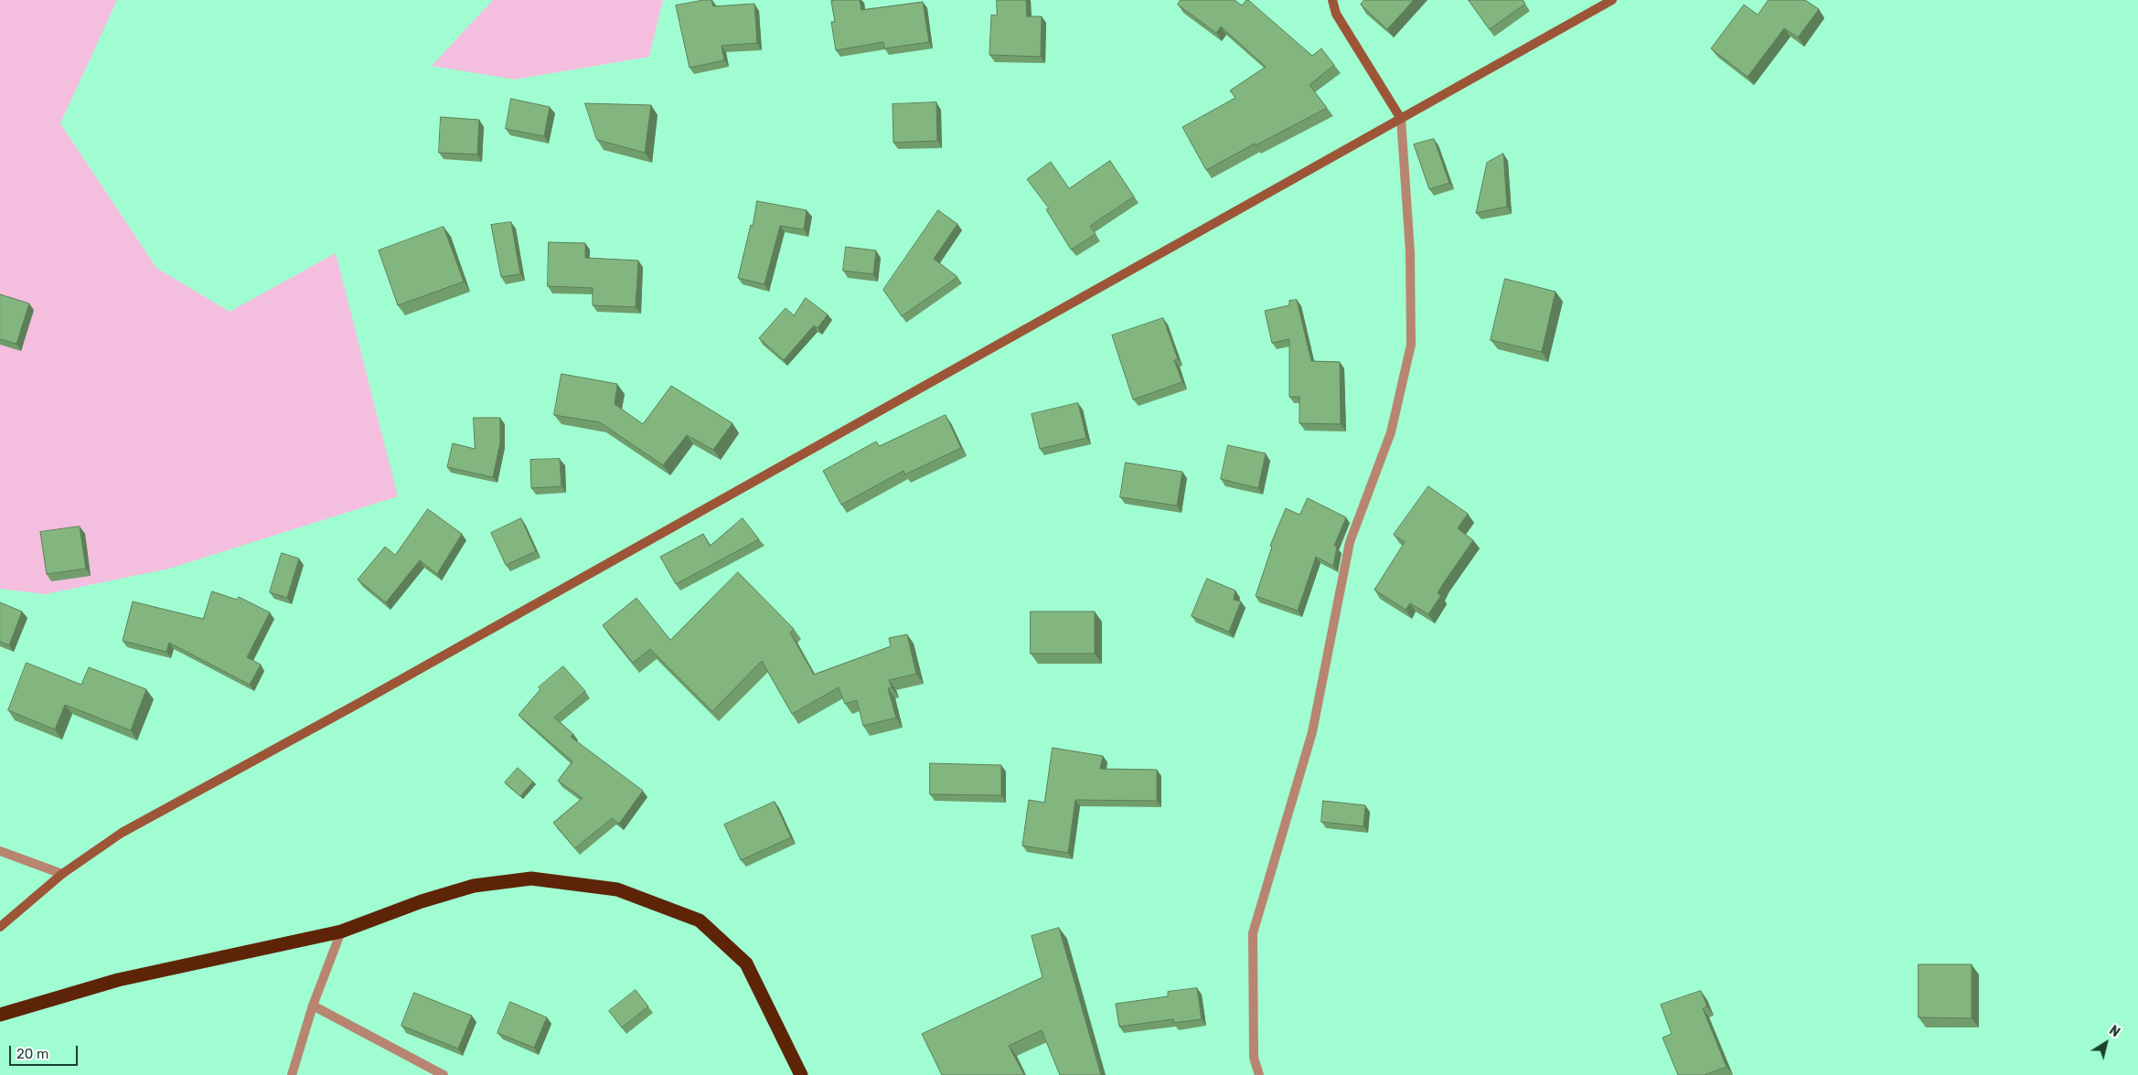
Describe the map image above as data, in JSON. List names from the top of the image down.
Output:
{
  "scale_bar": "20 m",
  "north": "top right"
}
